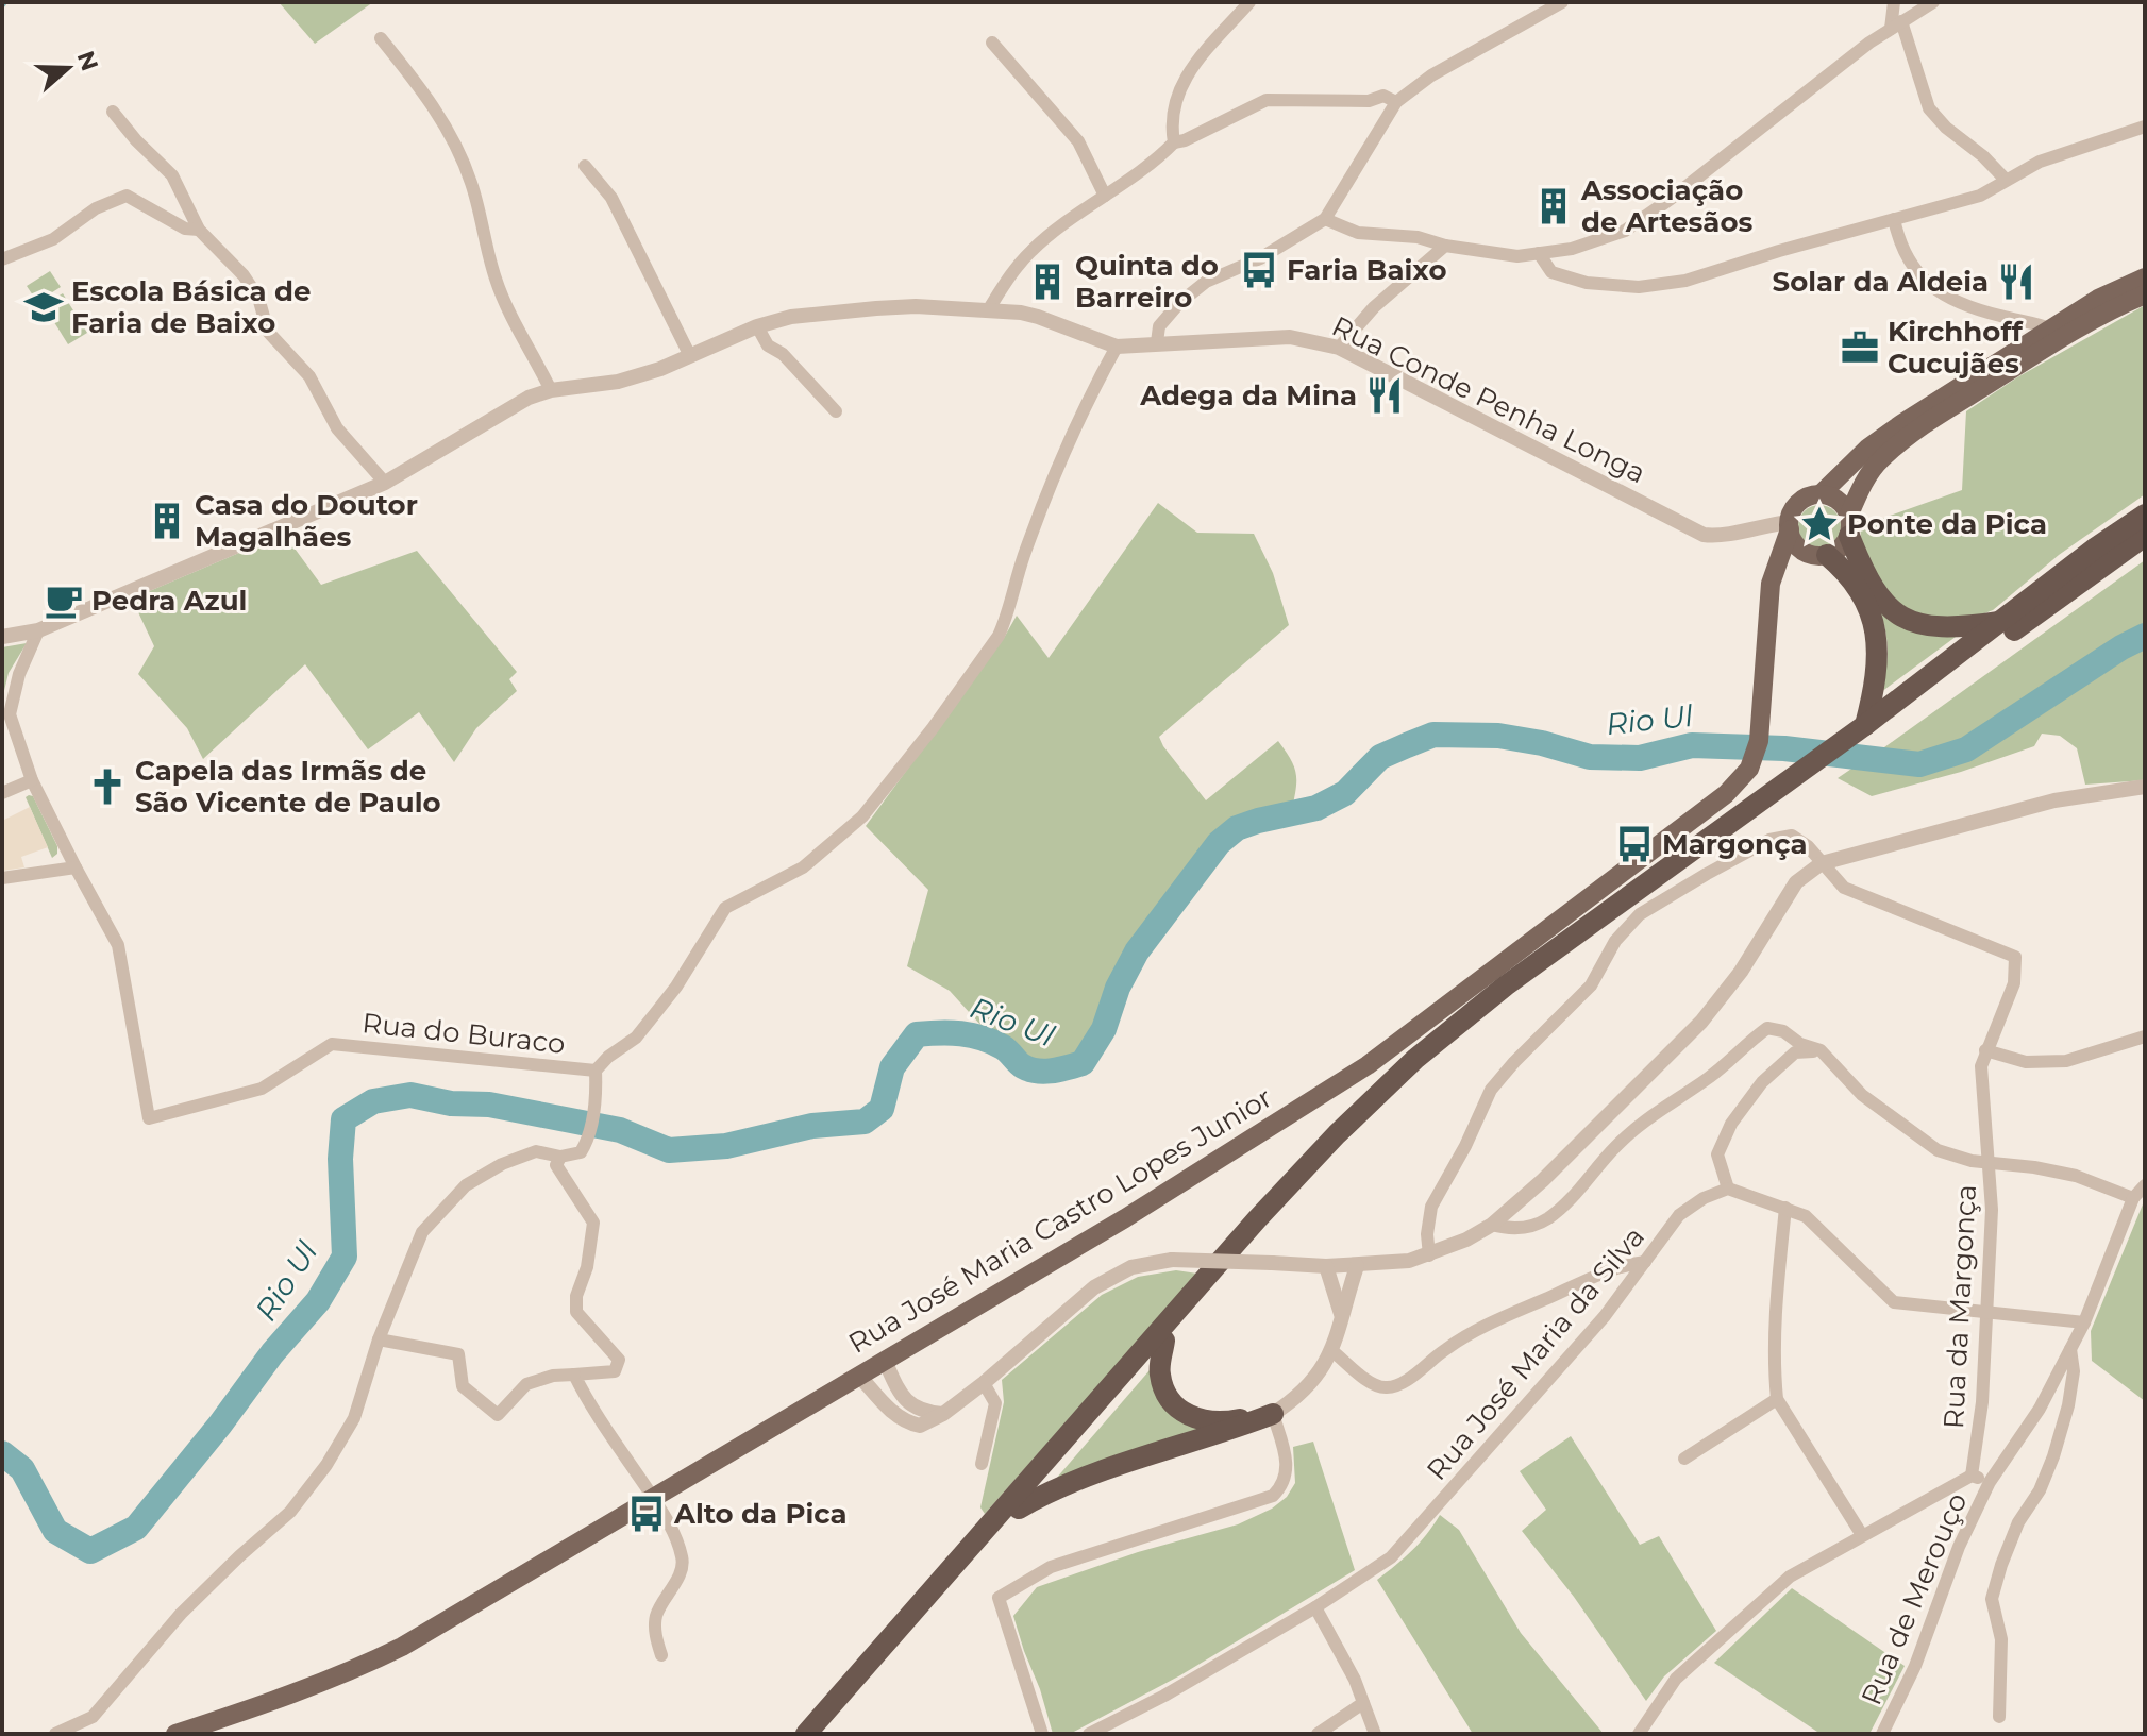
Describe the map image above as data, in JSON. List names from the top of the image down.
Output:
{
  "streets": {
    "main road": ["Rua José Maria Castro Lopes Junior"],
    "street": [
      "Rua Conde Penha Longa",
      "Rua do Buraco",
      "Rua da Margonça",
      "Rua José Maria da Silva",
      "Rua de Merouço"
    ]
  },
  "crossings": [
    ["Rua Conde Penha Longa", "Rua José Maria Castro Lopes Junior"]
  ],
  "water": ["Rio Ul"],
  "places": {
    "building": ["Associação de Artesãos", "Quinta do Barreiro", "Casa do Doutor Magalhães"],
    "bus stop": ["Faria Baixo", "Margonça", "Alto da Pica"],
    "restaurant": ["Solar da Aldeia", "Adega da Mina"],
    "school or university": ["Escola Básica de Faria de Baixo"],
    "office": ["Kirchhoff Cucujães"],
    "place": ["Ponte da Pica"],
    "cafe": ["Pedra Azul"],
    "church": ["Capela das Irmãs de São Vicente de Paulo"]
  },
  "north": "right"
}
